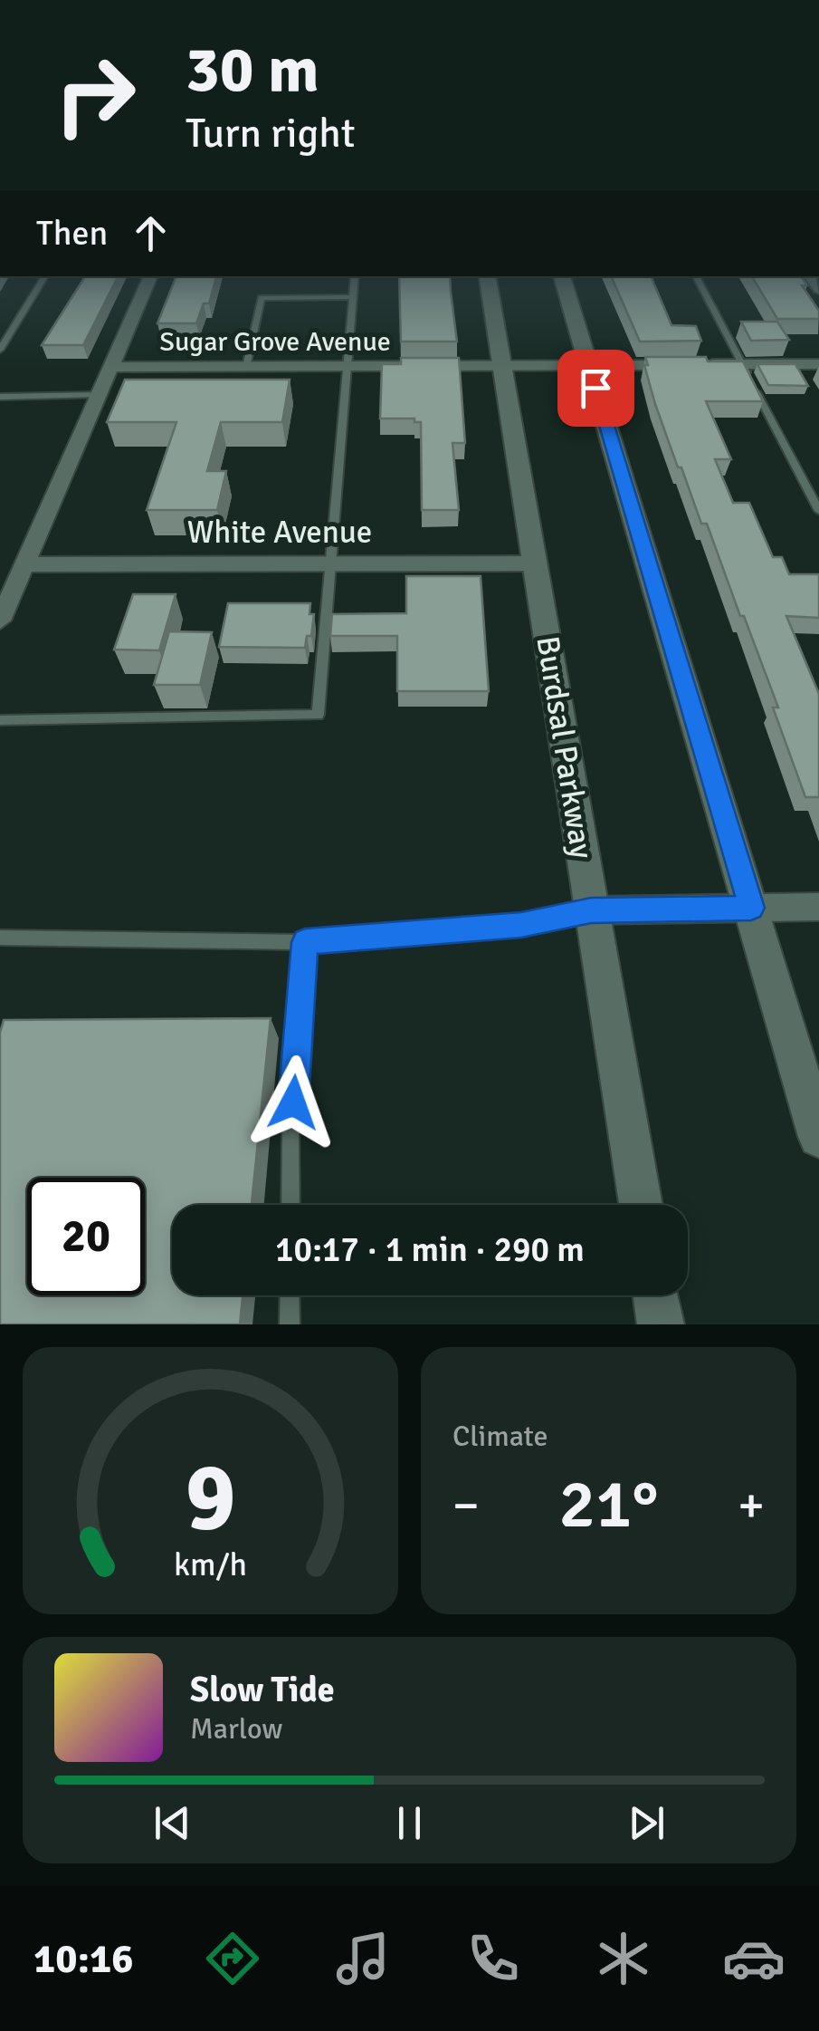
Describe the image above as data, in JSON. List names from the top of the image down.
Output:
{
  "streets": {
    "street": ["Sugar Grove Avenue", "White Avenue", "Burdsal Parkway"]
  },
  "crossings": [
    ["Sugar Grove Avenue", "Burdsal Parkway"],
    ["White Avenue", "Burdsal Parkway"]
  ],
  "page": {
    "turn": ["30 m", "Turn right"],
    "then": "Then",
    "limit": "20",
    "trip": "10:17 · 1 min · 290 m",
    "tile": "Climate",
    "heat": ["−", "21°", "+"],
    "song": ["Slow Tide", "Marlow"],
    "tabs": "10:16",
    "gauge": ["9", "km/h"]
  }
}
